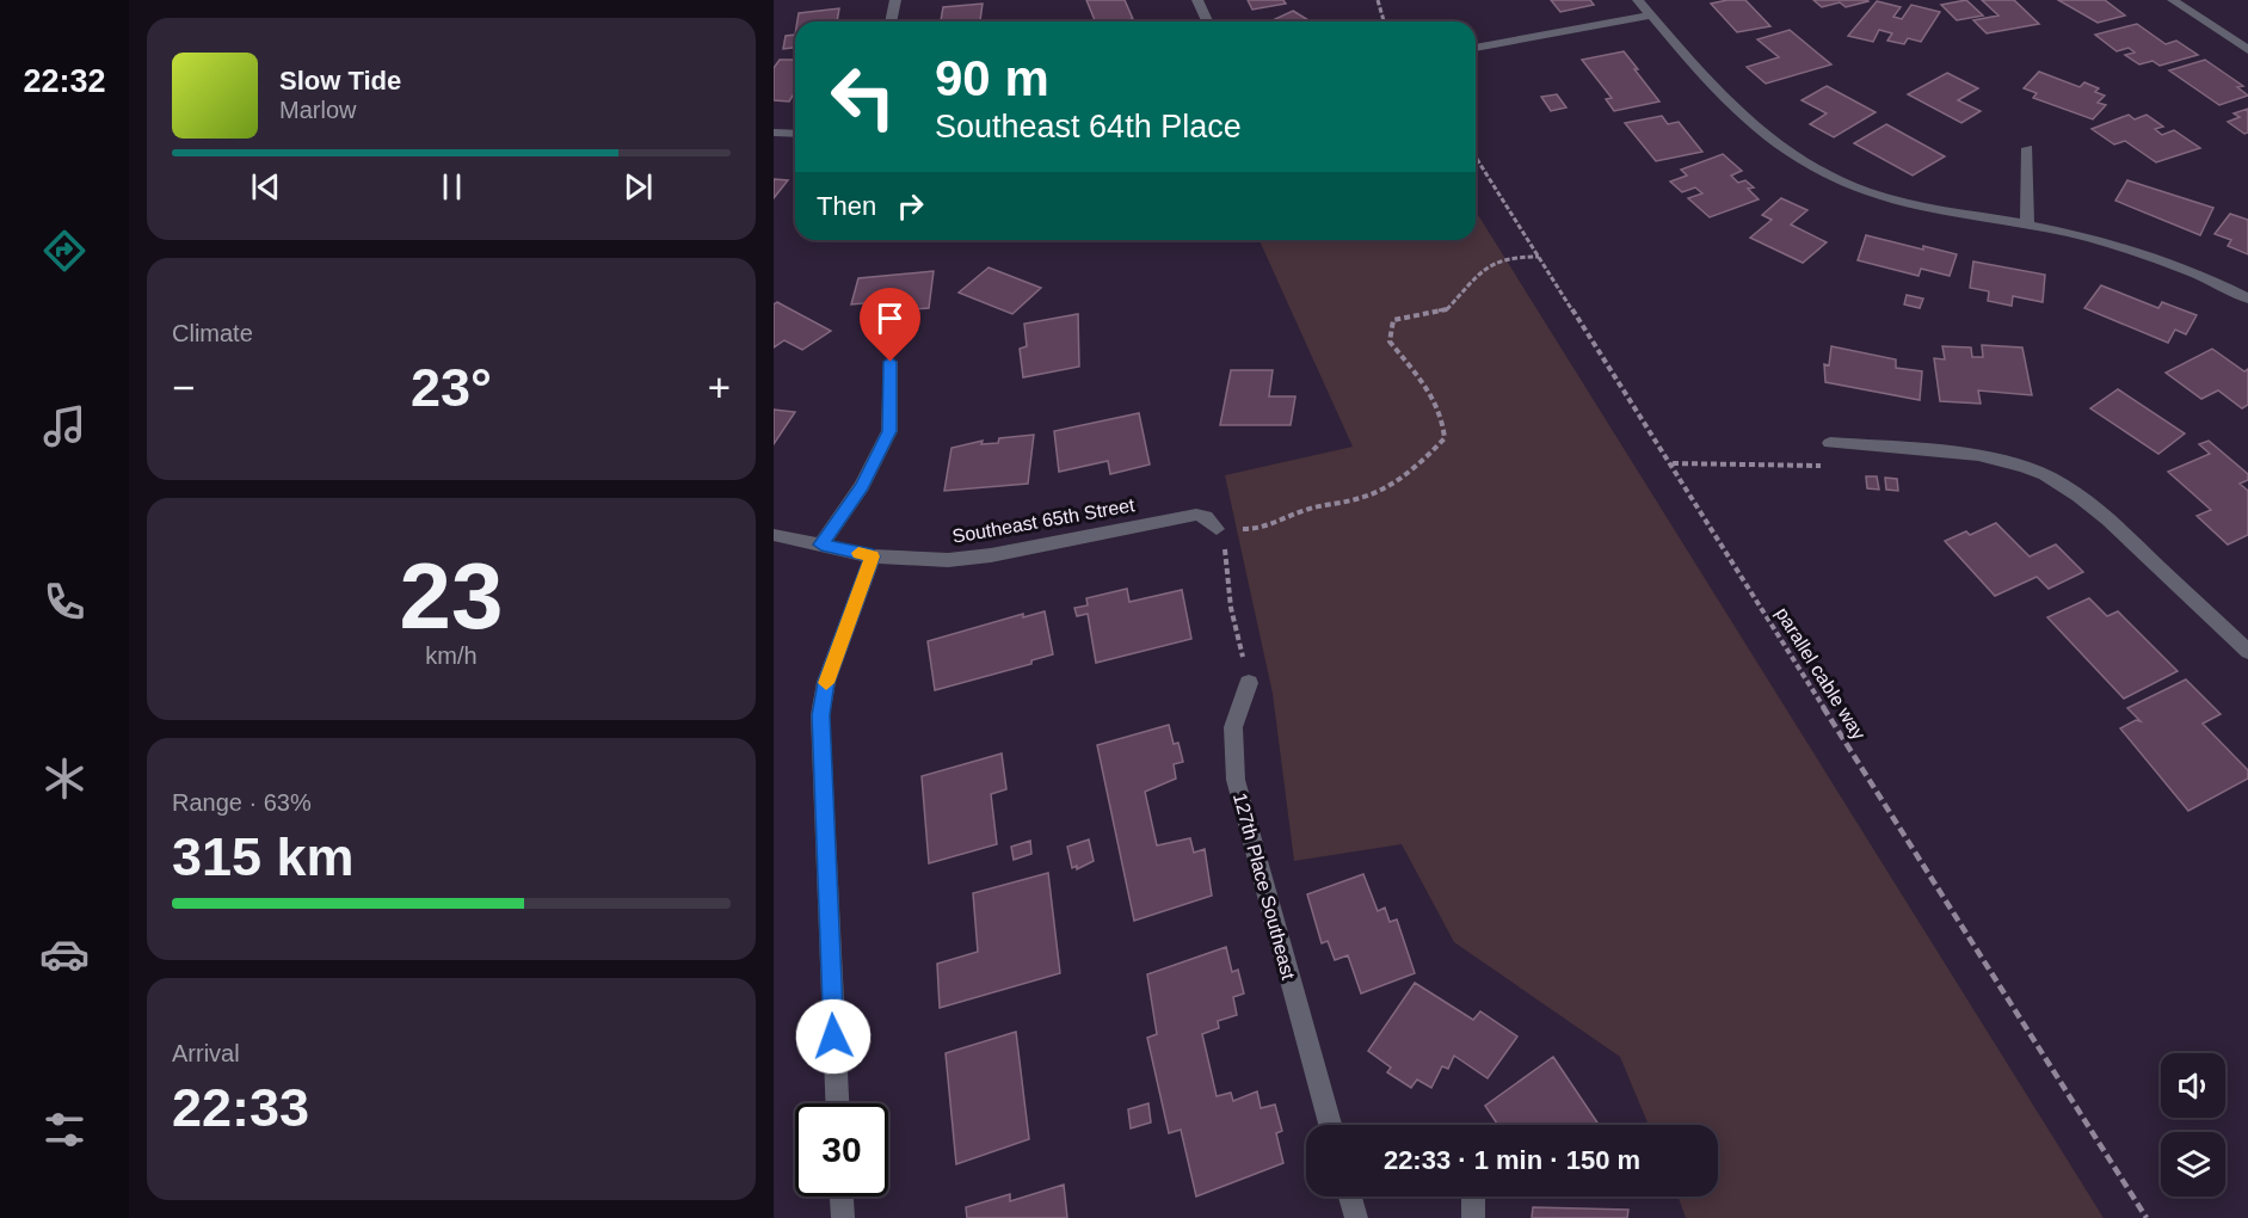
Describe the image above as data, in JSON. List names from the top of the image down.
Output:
{
  "streets": {
    "street": ["Southeast 65th Street", "127th Place Southeast"],
    "path": ["parallel cable way"]
  },
  "page": {
    "tabs": "22:32",
    "turn": ["90 m", "Southeast 64th Place"],
    "song": ["Slow Tide", "Marlow"],
    "then": "Then",
    "tile": [
      "Climate",
      ["23", "km/h"],
      ["Range · 63%", "315 km"],
      ["Arrival", "22:33"]
    ],
    "heat": ["−", "23°", "+"],
    "limit": "30",
    "trip": "22:33 · 1 min · 150 m"
  }
}
